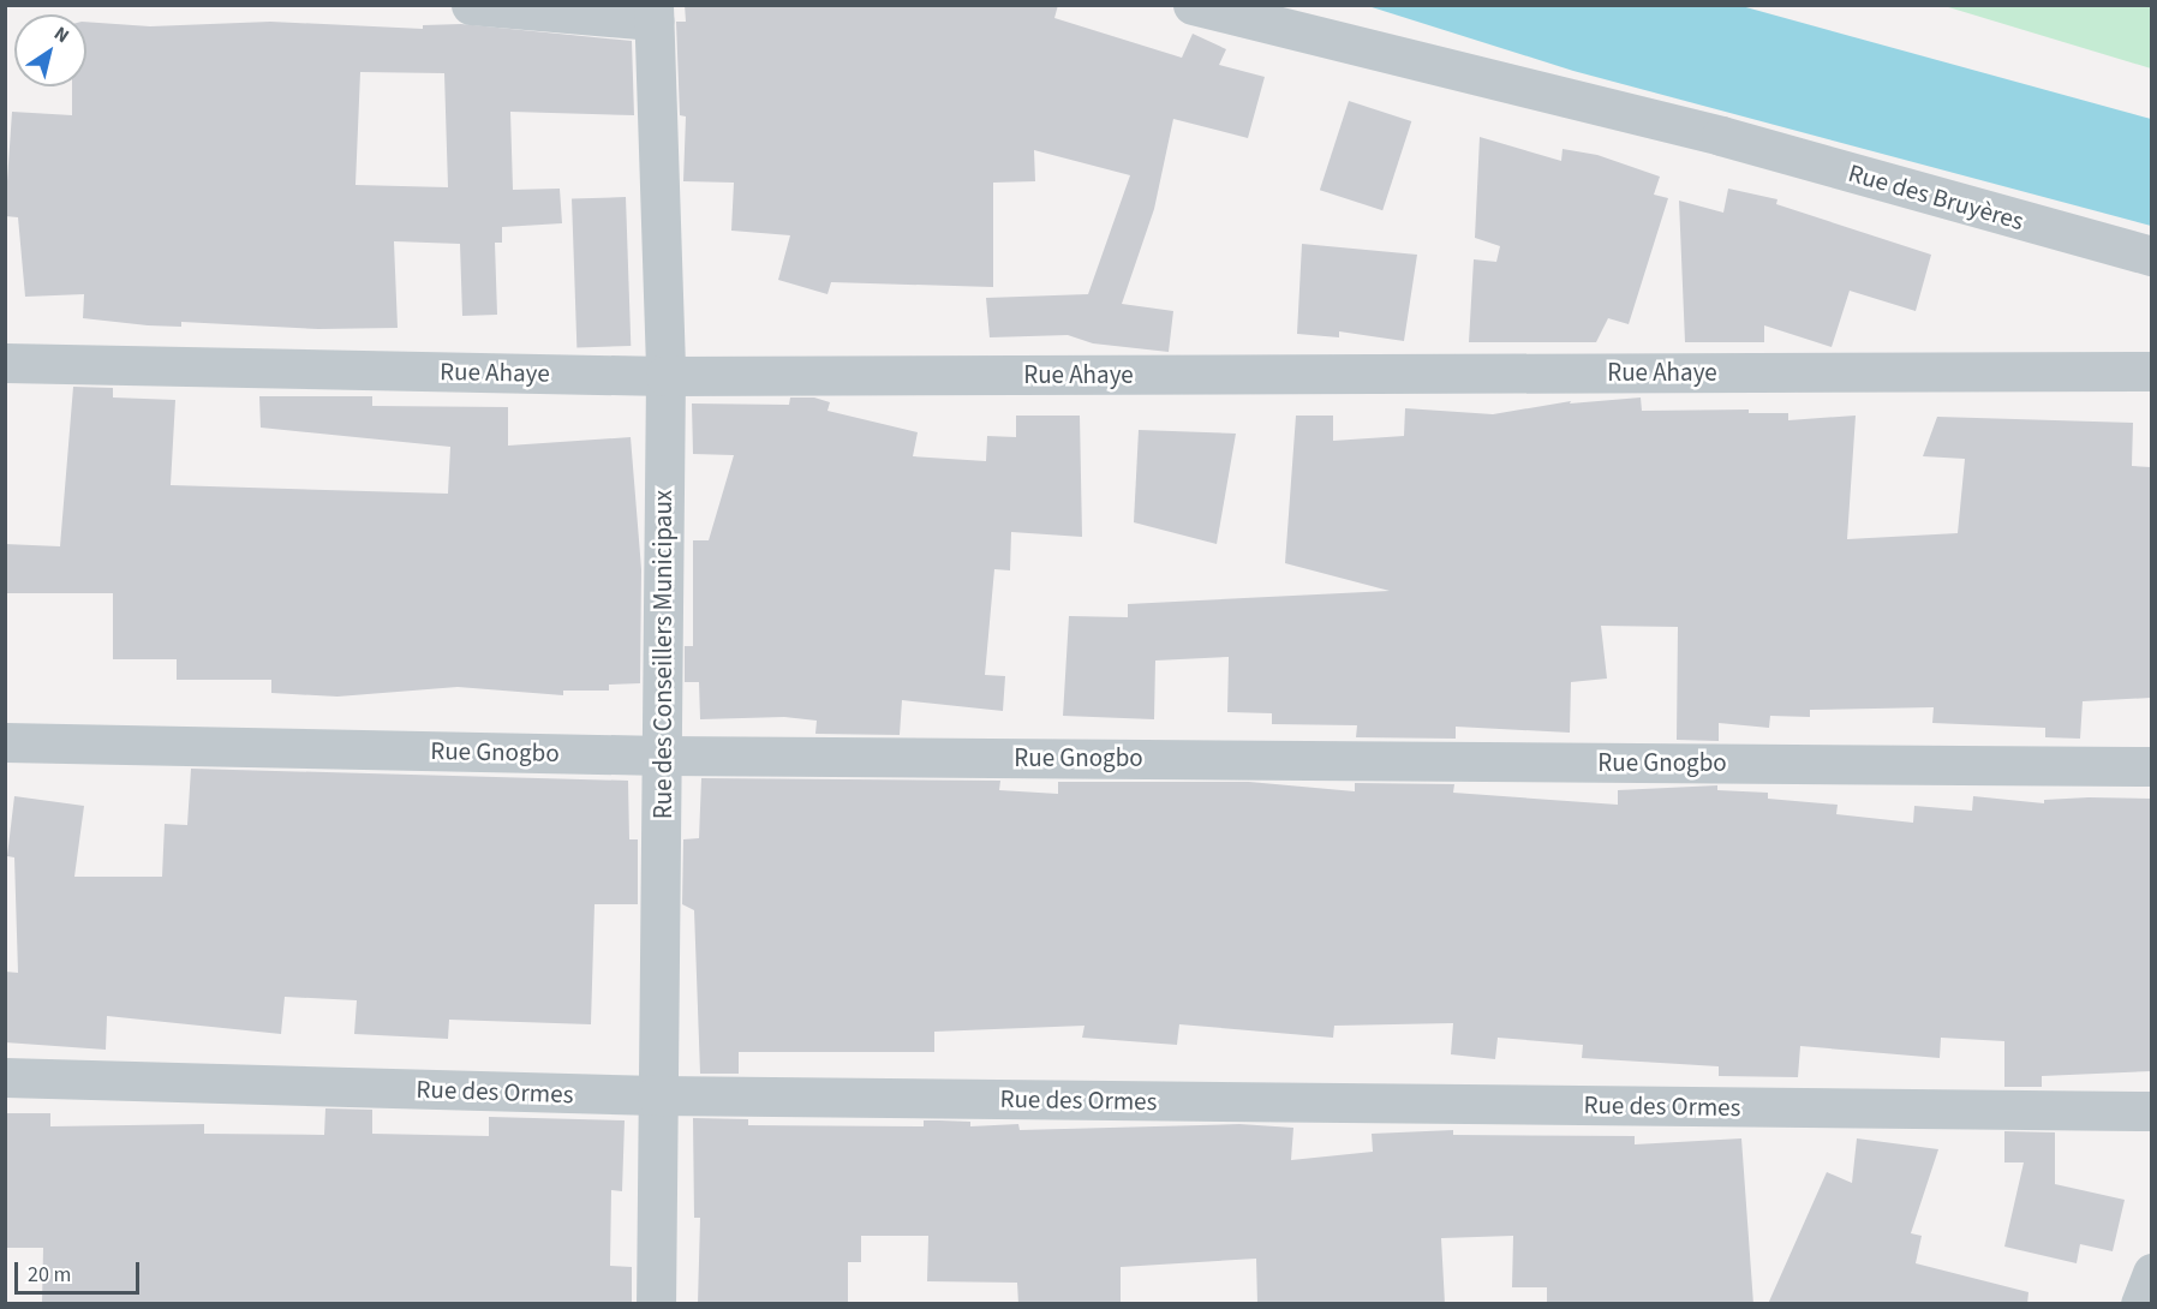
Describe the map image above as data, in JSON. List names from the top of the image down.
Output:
{
  "streets": {
    "street": [
      "Rue des Bruyères",
      "Rue Ahaye",
      "Rue des Conseillers Municipaux",
      "Rue Gnogbo",
      "Rue des Ormes"
    ]
  },
  "crossings": [
    ["Rue Ahaye", "Rue des Conseillers Municipaux"],
    ["Rue des Conseillers Municipaux", "Rue Gnogbo"],
    ["Rue des Conseillers Municipaux", "Rue des Ormes"]
  ],
  "scale_bar": "20 m",
  "north": "top right"
}
